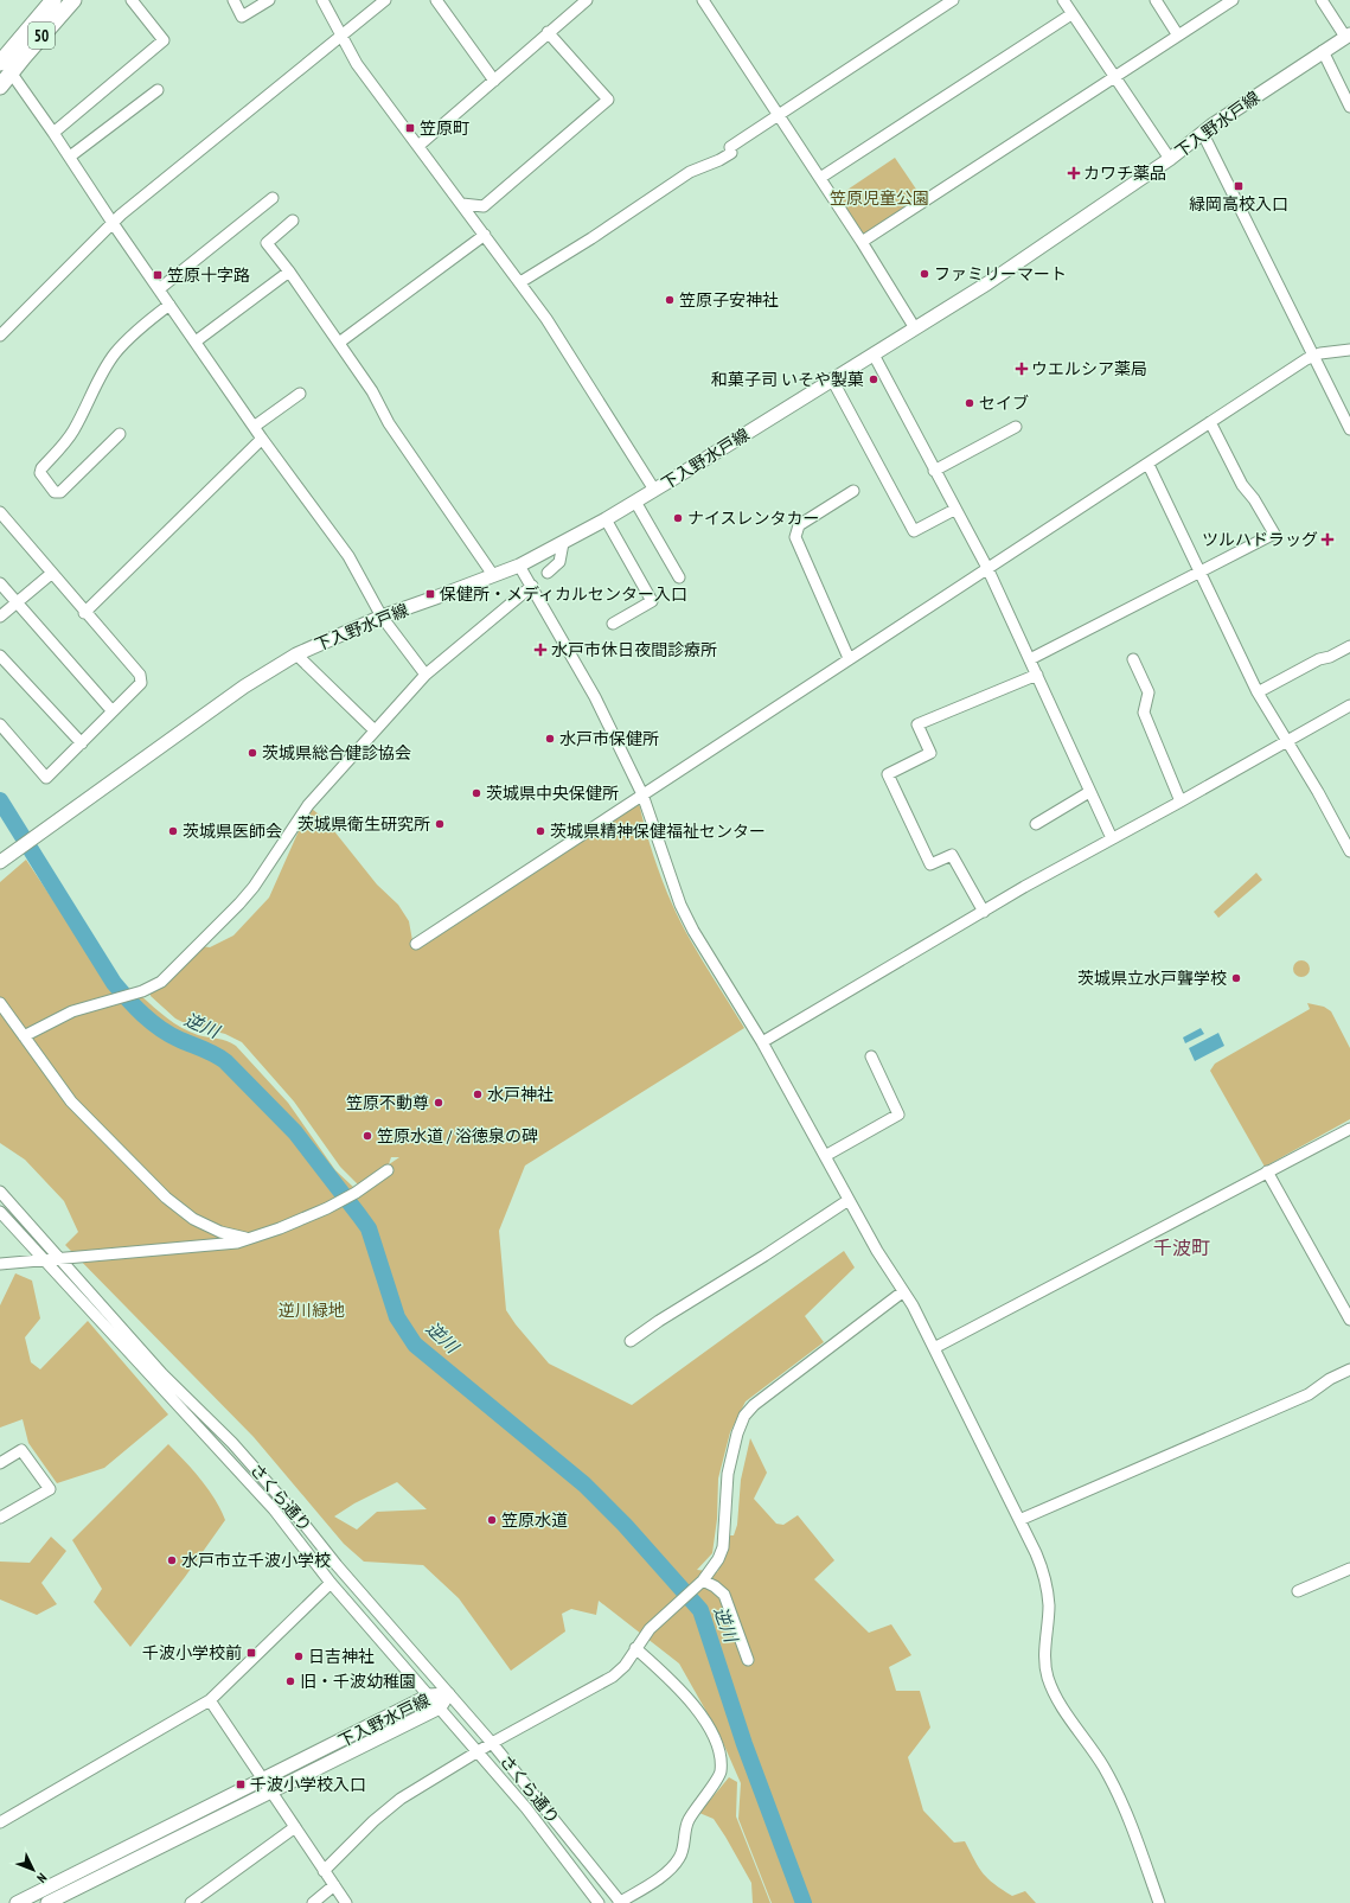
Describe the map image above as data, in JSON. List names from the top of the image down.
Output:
{
  "streets": {
    "highway": ["50"],
    "main road": ["下入野水戸線"],
    "street": ["さくら通り"]
  },
  "crossings": [
    ["下入野水戸線", "さくら通り"]
  ],
  "districts": ["千波町"],
  "water": ["逆川"],
  "parks": ["笠原児童公園", "逆川緑地"],
  "places": {
    "transit": [
      "笠原町",
      "緑岡高校入口",
      "笠原十字路",
      "保健所・メディカルセンター入口",
      "千波小学校前",
      "千波小学校入口"
    ],
    "health": [
      "カワチ薬品",
      "ウエルシア薬局",
      "ツルハドラッグ",
      "水戸市休日夜間診療所"
    ],
    "other": [
      "ファミリーマート",
      "笠原子安神社",
      "和菓子司 いそや製菓",
      "セイブ",
      "ナイスレンタカー",
      "水戸市保健所",
      "茨城県総合健診協会",
      "茨城県中央保健所",
      "茨城県衛生研究所",
      "茨城県医師会",
      "茨城県精神保健福祉センター",
      "茨城県立水戸聾学校",
      "水戸神社",
      "笠原不動尊",
      "笠原水道 / 浴徳泉の碑",
      "笠原水道",
      "水戸市立千波小学校",
      "日吉神社",
      "旧・千波幼稚園"
    ]
  },
  "north": "bottom right"
}
